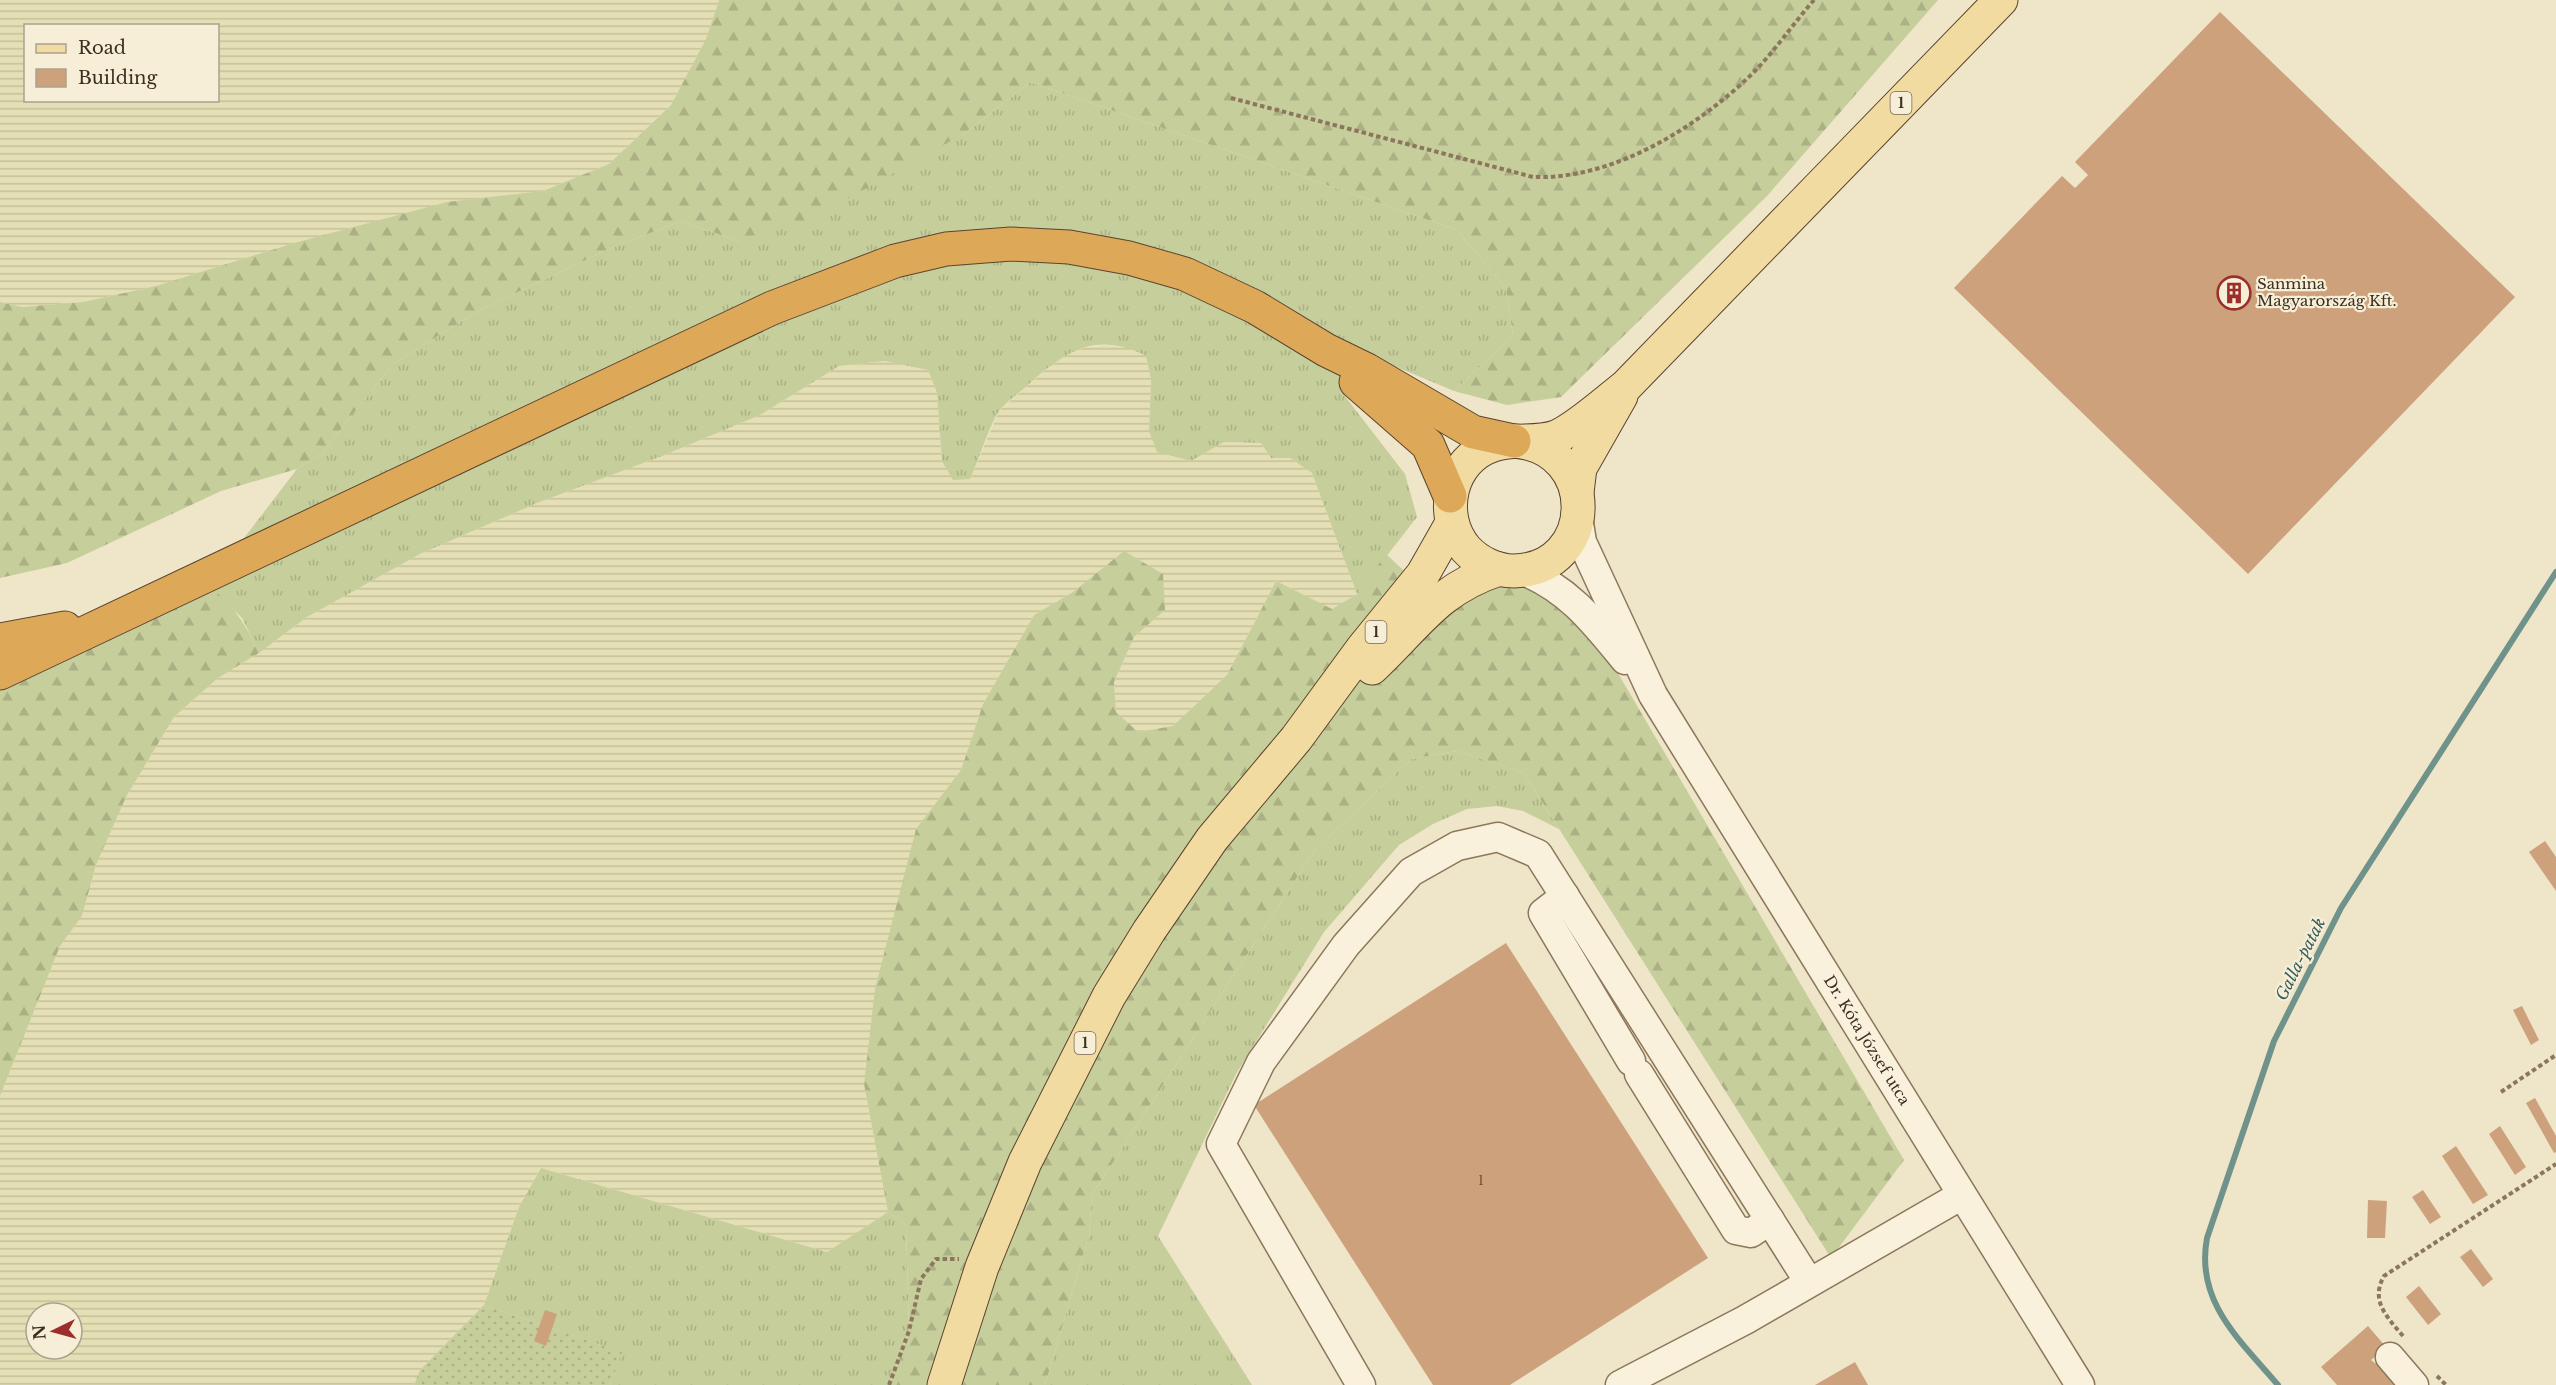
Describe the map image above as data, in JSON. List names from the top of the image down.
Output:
{
  "streets": {
    "main road": ["1"],
    "street": ["Dr. Kóta József utca"]
  },
  "water": ["Galla-patak"],
  "places": {
    "building": ["Sanmina Magyarország Kft."]
  },
  "house_numbers": ["1"],
  "legend": ["Road", "Building"],
  "north": "left"
}
